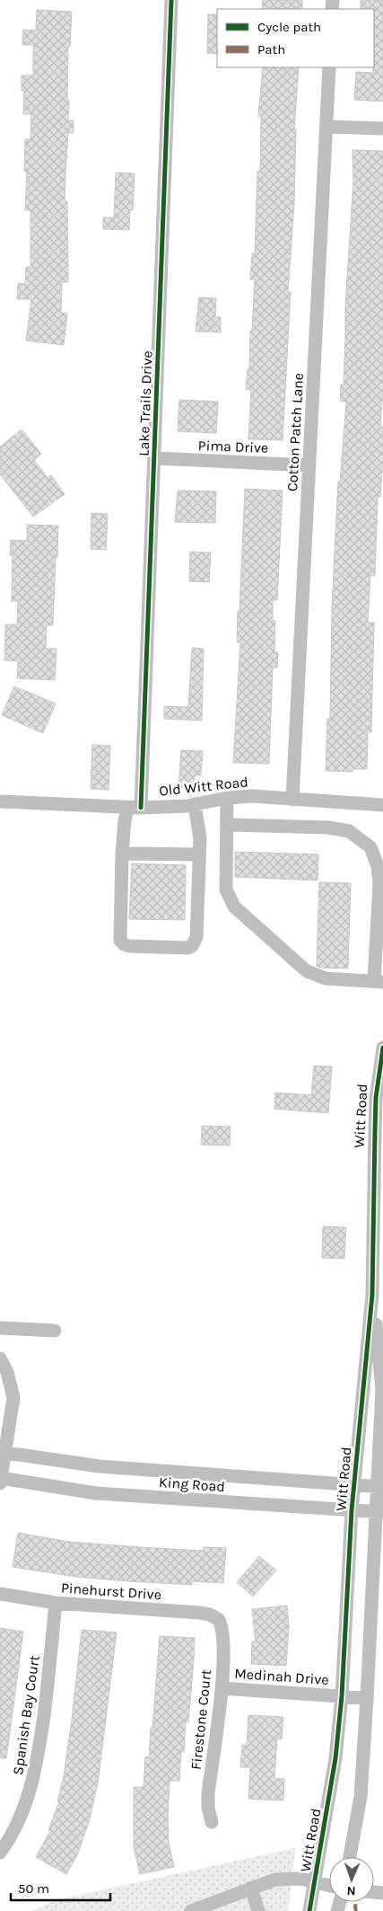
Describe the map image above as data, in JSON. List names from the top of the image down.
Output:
{
  "streets": {
    "street": [
      "Lake Trails Drive",
      "Cotton Patch Lane",
      "Pima Drive",
      "Old Witt Road",
      "Witt Road",
      "King Road",
      "Pinehurst Drive",
      "Medinah Drive",
      "Spanish Bay Court",
      "Firestone Court"
    ]
  },
  "crossings": [
    ["Lake Trails Drive", "Pima Drive"],
    ["Lake Trails Drive", "Old Witt Road"],
    ["Cotton Patch Lane", "Pima Drive"],
    ["Cotton Patch Lane", "Old Witt Road"],
    ["Witt Road", "King Road"],
    ["Witt Road", "Medinah Drive"],
    ["Pinehurst Drive", "Spanish Bay Court"],
    ["Pinehurst Drive", "Firestone Court"],
    ["Medinah Drive", "Firestone Court"]
  ],
  "legend": ["Cycle path", "Path"],
  "scale_bar": "50 m",
  "north": "bottom"
}
